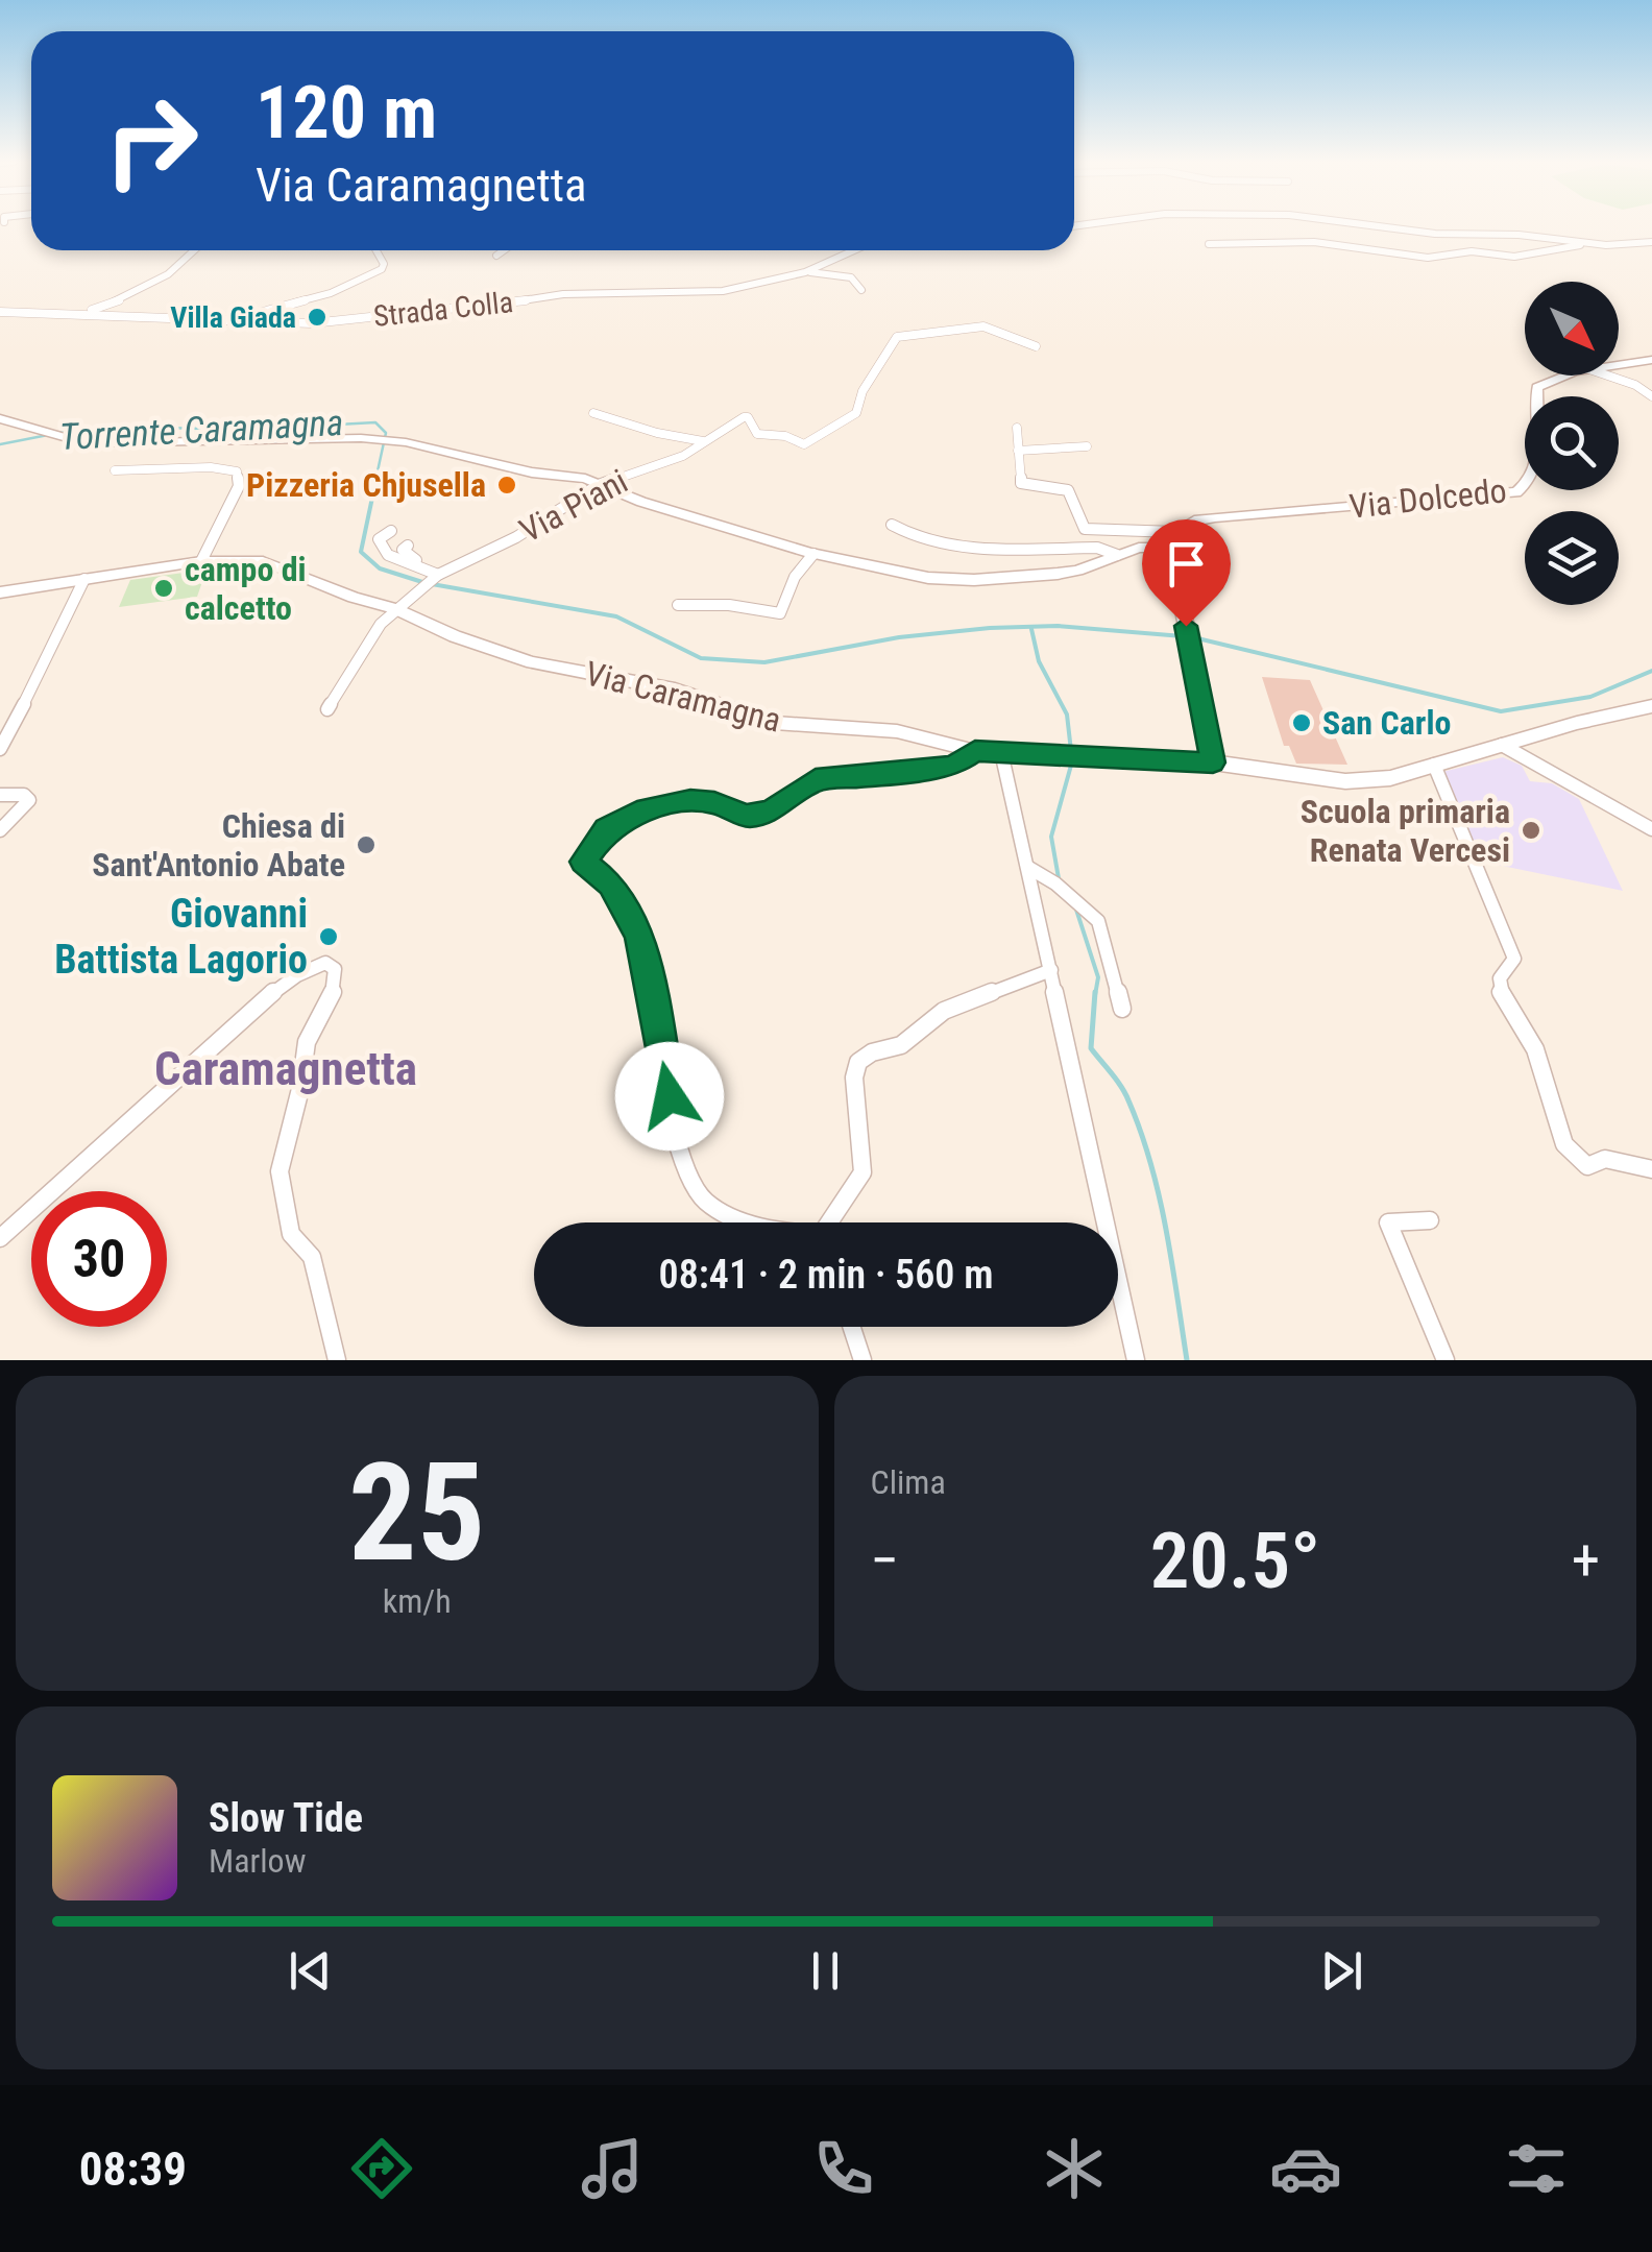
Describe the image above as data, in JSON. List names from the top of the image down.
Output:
{
  "streets": {
    "main road": ["Via Dolcedo", "Via Caramagna"],
    "street": ["Strada Colla", "Via Piani"]
  },
  "crossings": [
    ["Via Piani", "Via Caramagna"]
  ],
  "districts": ["Caramagnetta"],
  "water": ["Torrente Caramagna"],
  "places": [
    "Villa Giada",
    "Pizzeria Chjusella",
    "campo di calcetto",
    "San Carlo",
    "Scuola primaria Renata Vercesi",
    "Chiesa di Sant'Antonio Abate",
    "Giovanni Battista Lagorio"
  ],
  "north": "bottom right",
  "page": {
    "turn": ["120 m", "Via Caramagnetta"],
    "limit": "30",
    "trip": "08:41 · 2 min · 560 m",
    "tile": [
      ["25", "km/h"],
      "Clima"
    ],
    "heat": ["−", "20.5°", "+"],
    "song": ["Slow Tide", "Marlow"],
    "tabs": "08:39"
  }
}
